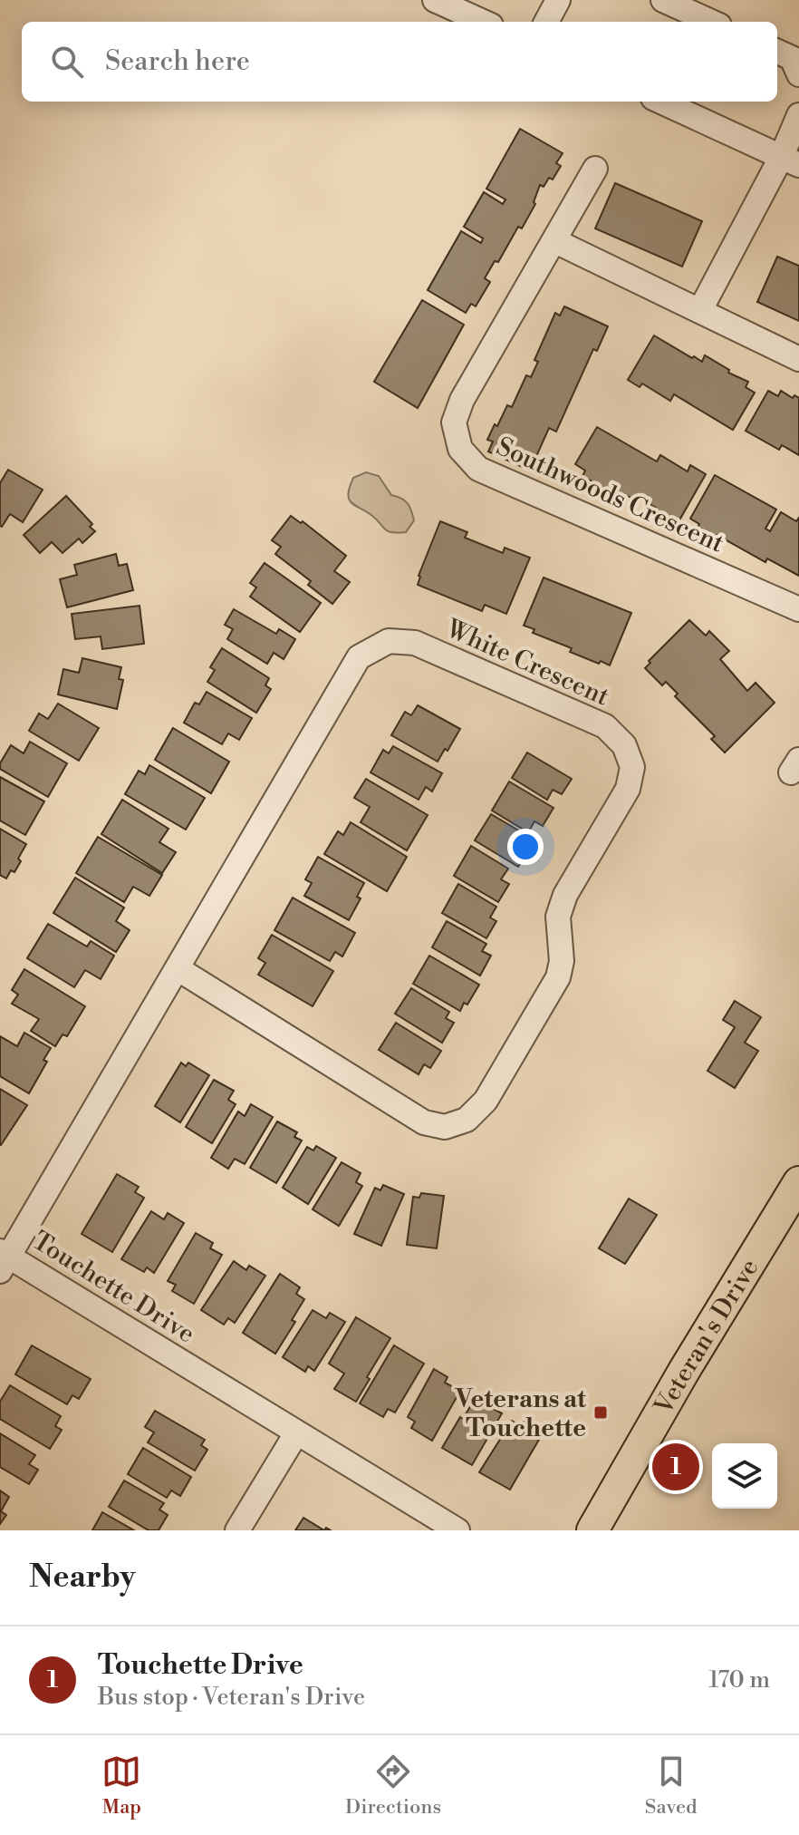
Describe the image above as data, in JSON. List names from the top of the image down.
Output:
{
  "streets": {
    "main road": ["Veteran's Drive"],
    "street": ["Southwoods Crescent", "White Crescent", "Touchette Drive"]
  },
  "crossings": [
    ["White Crescent", "Touchette Drive"]
  ],
  "places": {
    "transit": ["Veterans at Touchette"]
  },
  "page": {
    "search": "Search here",
    "pins": "1",
    "heading": "Nearby",
    "list": [
      {
        "mark": "1",
        "name": "Touchette Drive",
        "note": "Bus stop · Veteran's Drive",
        "value": "170 m"
      }
    ],
    "nav": ["Map", "Directions", "Saved"]
  }
}
